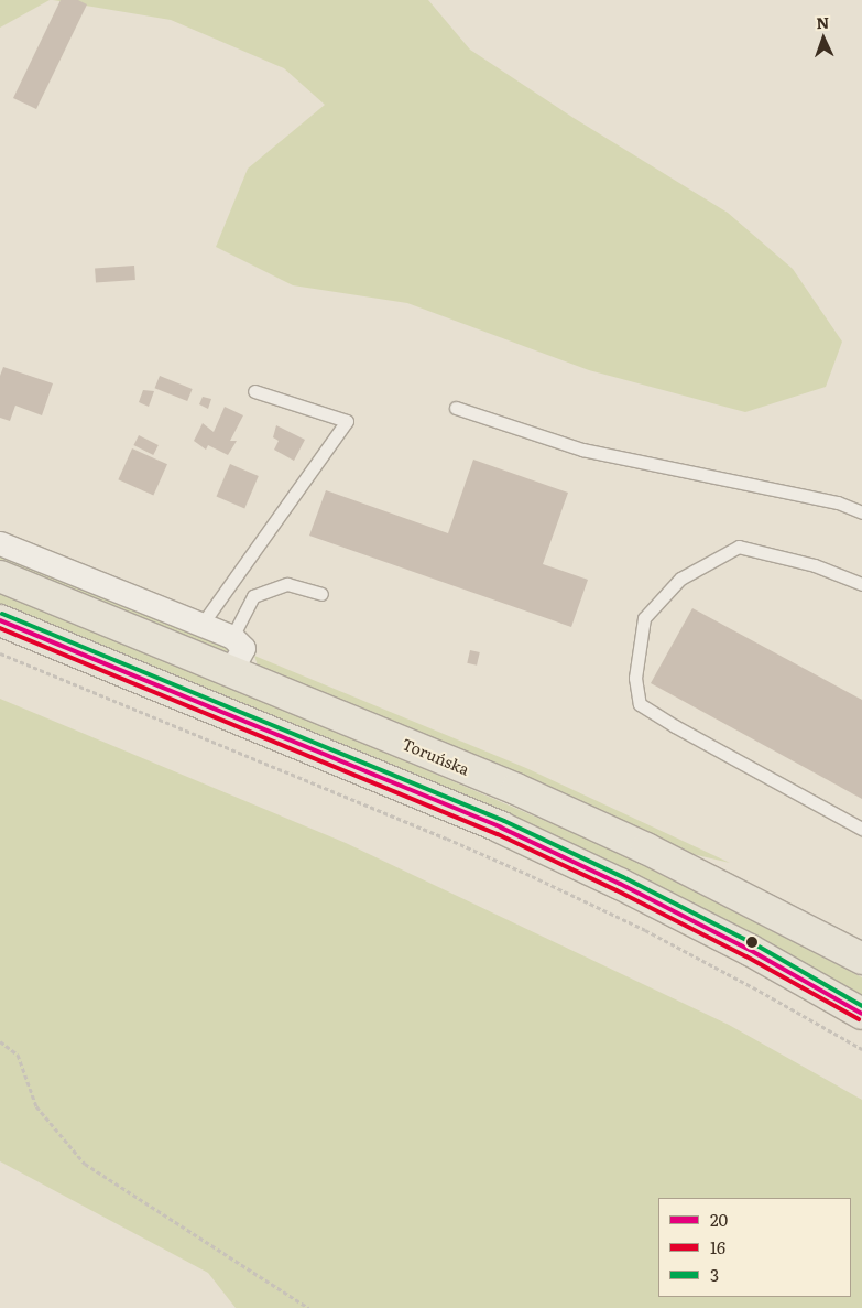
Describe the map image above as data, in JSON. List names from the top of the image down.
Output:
{
  "streets": {
    "main road": ["Toruńska"]
  },
  "lines": ["transit line 3", "transit line 20", "transit line 16"],
  "legend": ["20", "16", "3"],
  "north": "top"
}
